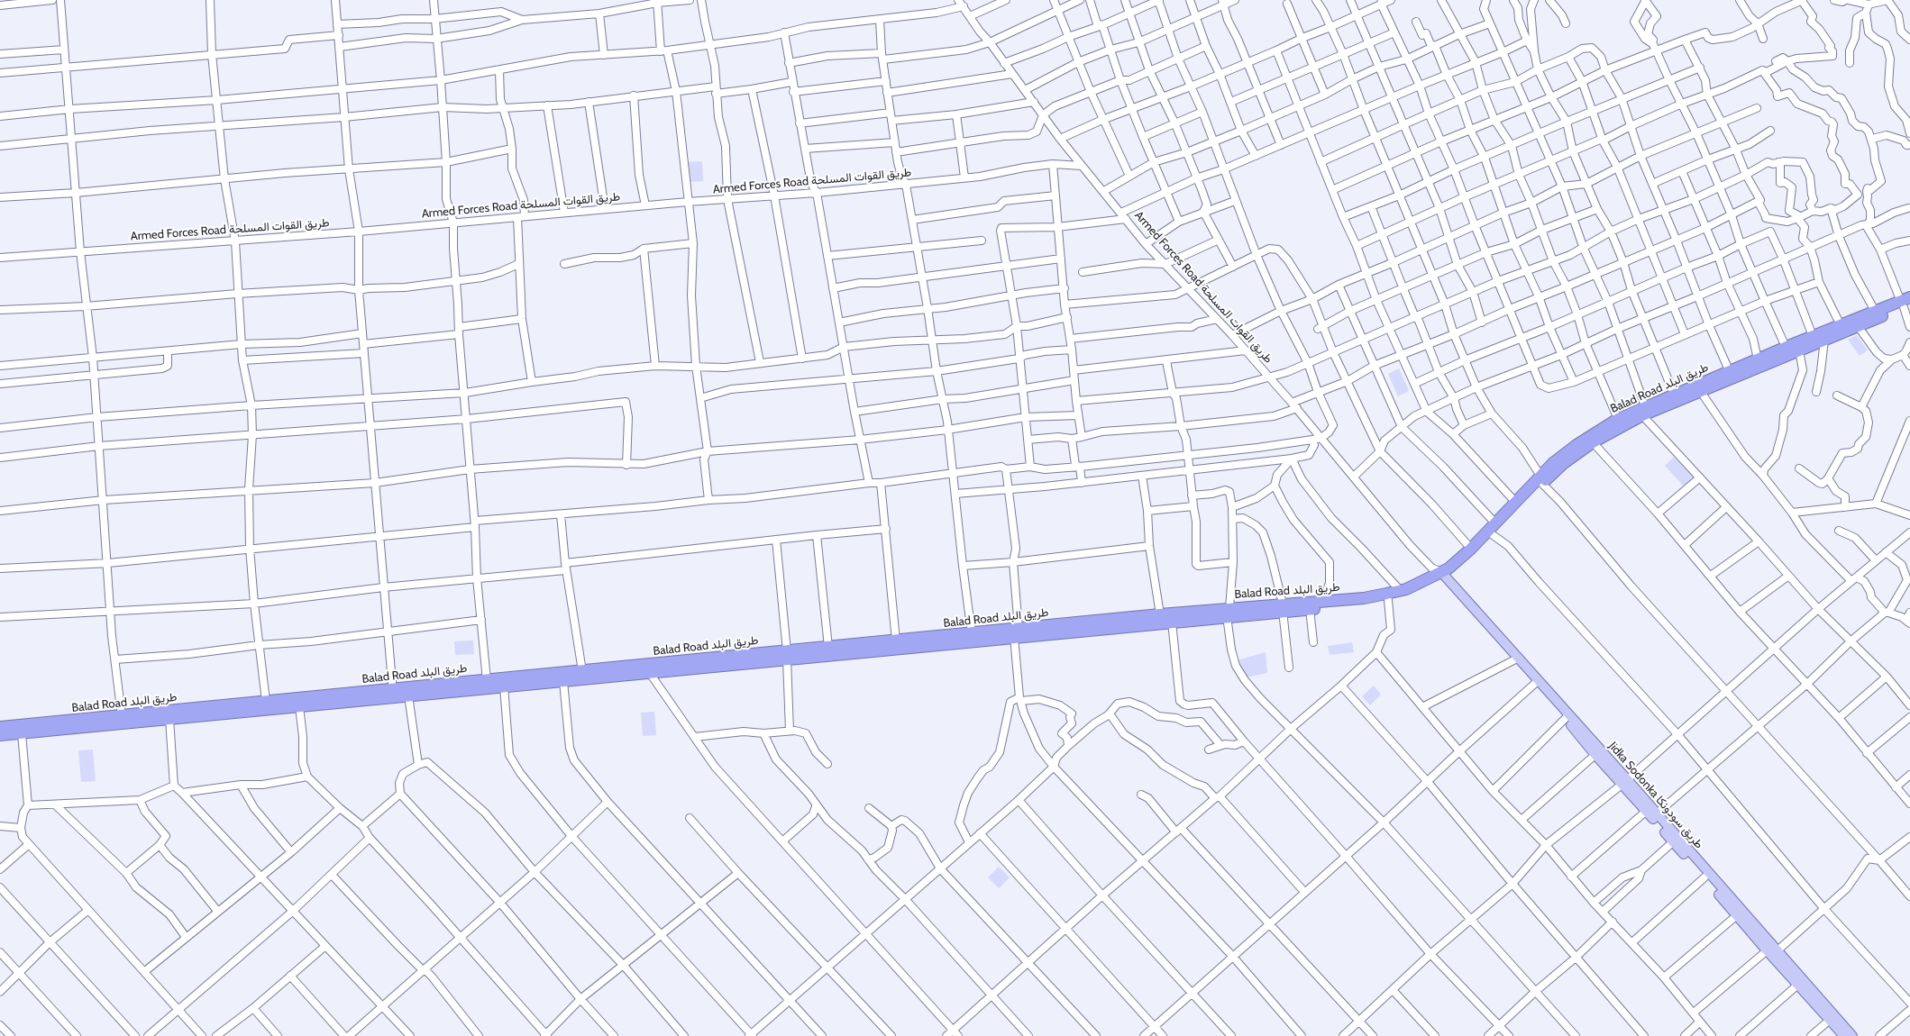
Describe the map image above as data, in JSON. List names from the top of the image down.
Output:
{
  "streets": {
    "highway": ["Balad Road طريق البلد"],
    "main road": ["Jidka Sodonka طريق سودونكا"],
    "street": ["Armed Forces Road طريق القوات المسلحة"]
  },
  "crossings": [
    ["Armed Forces Road طريق القوات المسلحة", "Balad Road طريق البلد"],
    ["Armed Forces Road طريق القوات المسلحة", "Jidka Sodonka طريق سودونكا"],
    ["Balad Road طريق البلد", "Jidka Sodonka طريق سودونكا"]
  ]
}
